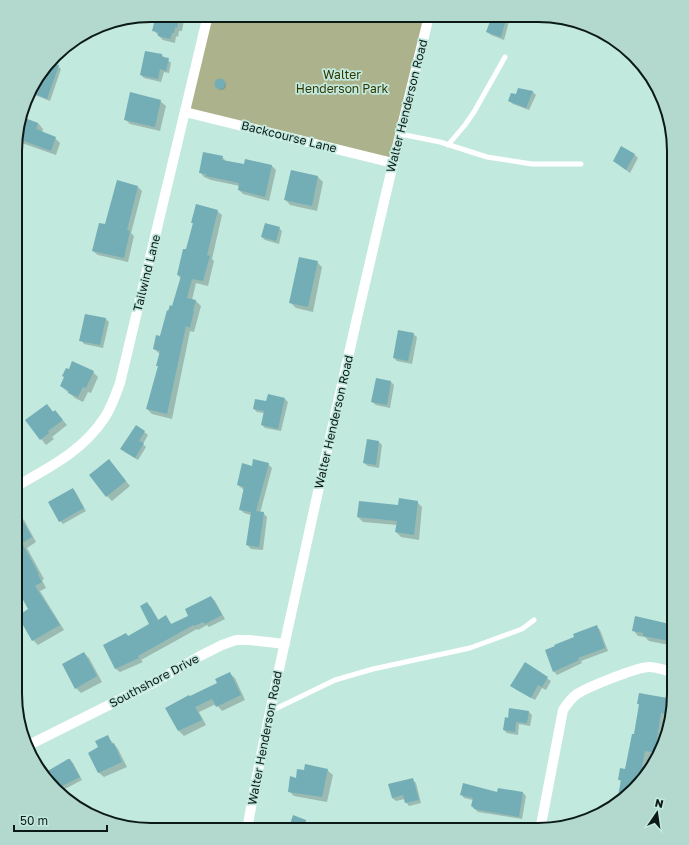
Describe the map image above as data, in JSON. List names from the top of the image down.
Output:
{
  "streets": {
    "street": [
      "Walter Henderson Road",
      "Backcourse Lane",
      "Tailwind Lane",
      "Southshore Drive"
    ]
  },
  "crossings": [
    ["Walter Henderson Road", "Backcourse Lane"],
    ["Walter Henderson Road", "Southshore Drive"],
    ["Backcourse Lane", "Tailwind Lane"]
  ],
  "parks": ["Walter Henderson Park"],
  "scale_bar": "50 m",
  "north": "top"
}
